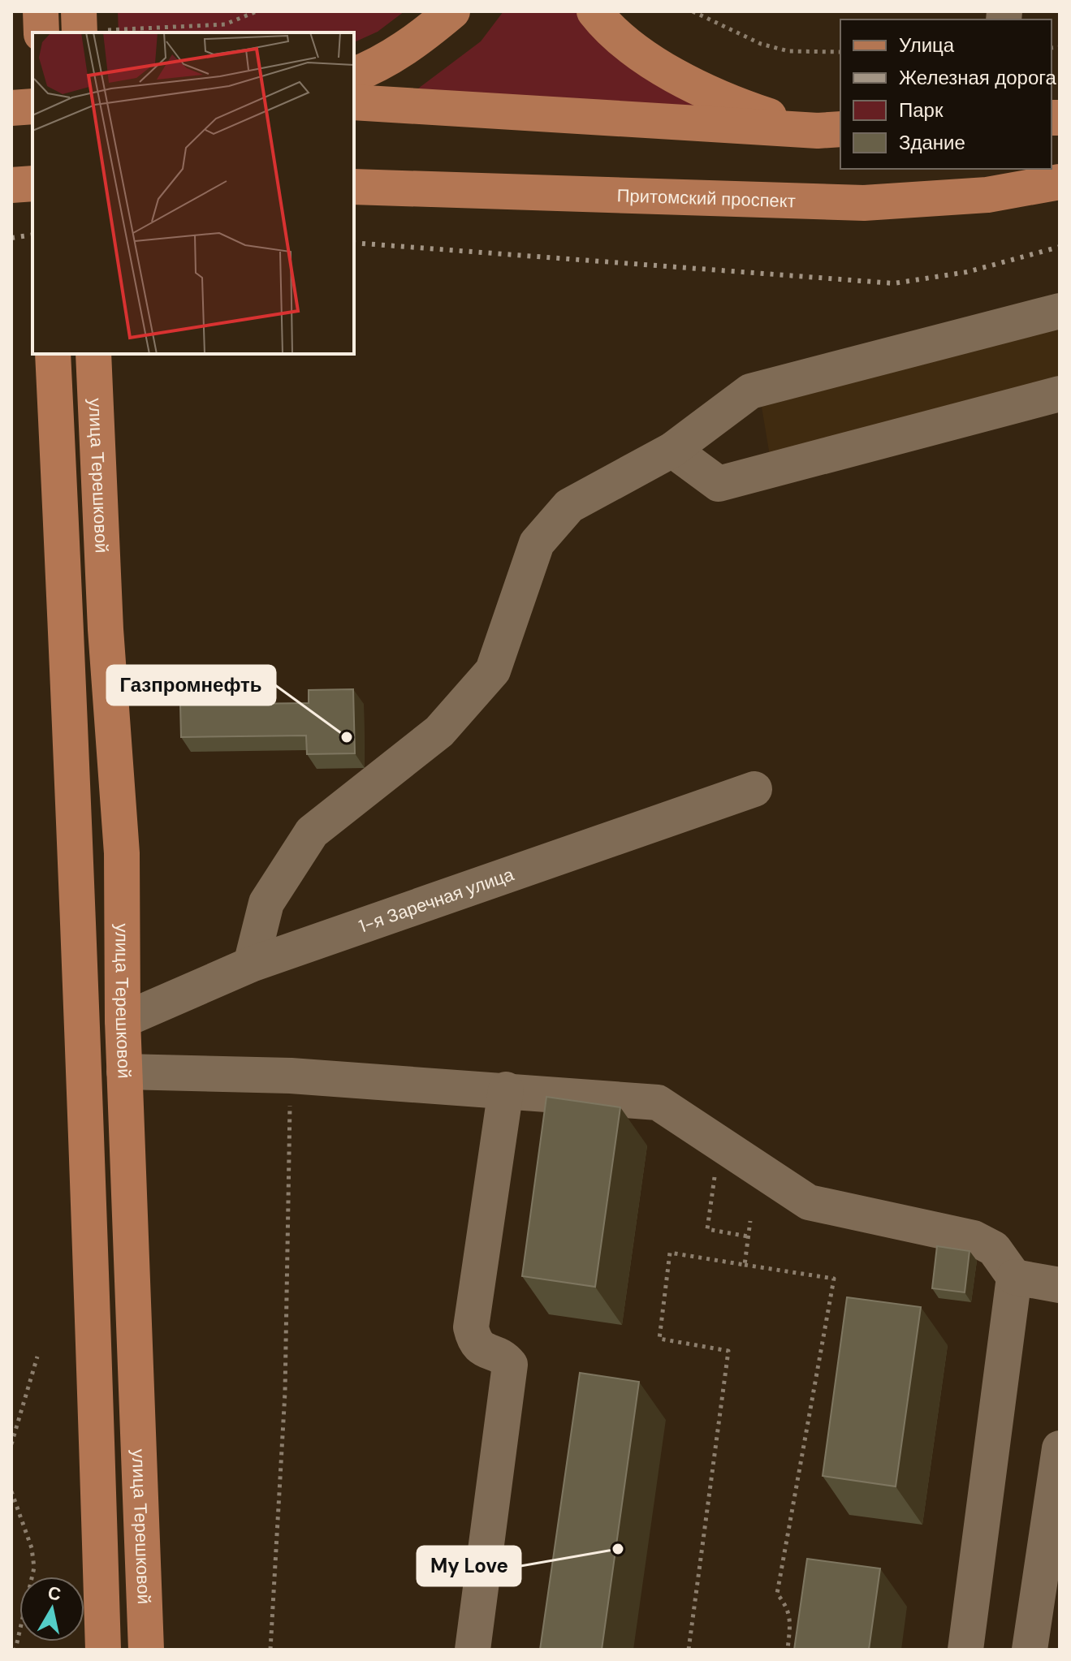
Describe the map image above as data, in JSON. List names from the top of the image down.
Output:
{
  "streets": {
    "main road": ["Притомский проспект", "улица Терешковой"],
    "lane": ["1-я Заречная улица"]
  },
  "crossings": [
    ["улица Терешковой", "1-я Заречная улица"]
  ],
  "places": ["Газпромнефть", "My Love"],
  "legend": [
    "Улица",
    "Железная дорога",
    "Парк",
    "Здание"
  ],
  "north": "top"
}
